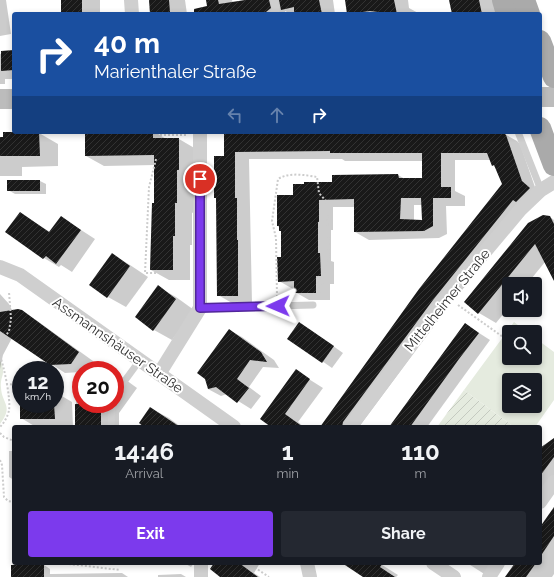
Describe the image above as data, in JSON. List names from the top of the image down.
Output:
{
  "streets": {
    "street": ["Mittelheimer Straße", "Assmannshäuser Straße"]
  },
  "page": {
    "turn": ["40 m", "Marienthaler Straße"],
    "speed": "12 km/h",
    "limit": "20",
    "eta": [
      "14:46",
      "Arrival",
      "1",
      "min",
      "110",
      "m"
    ],
    "buttons": ["Exit", "Share"]
  }
}
